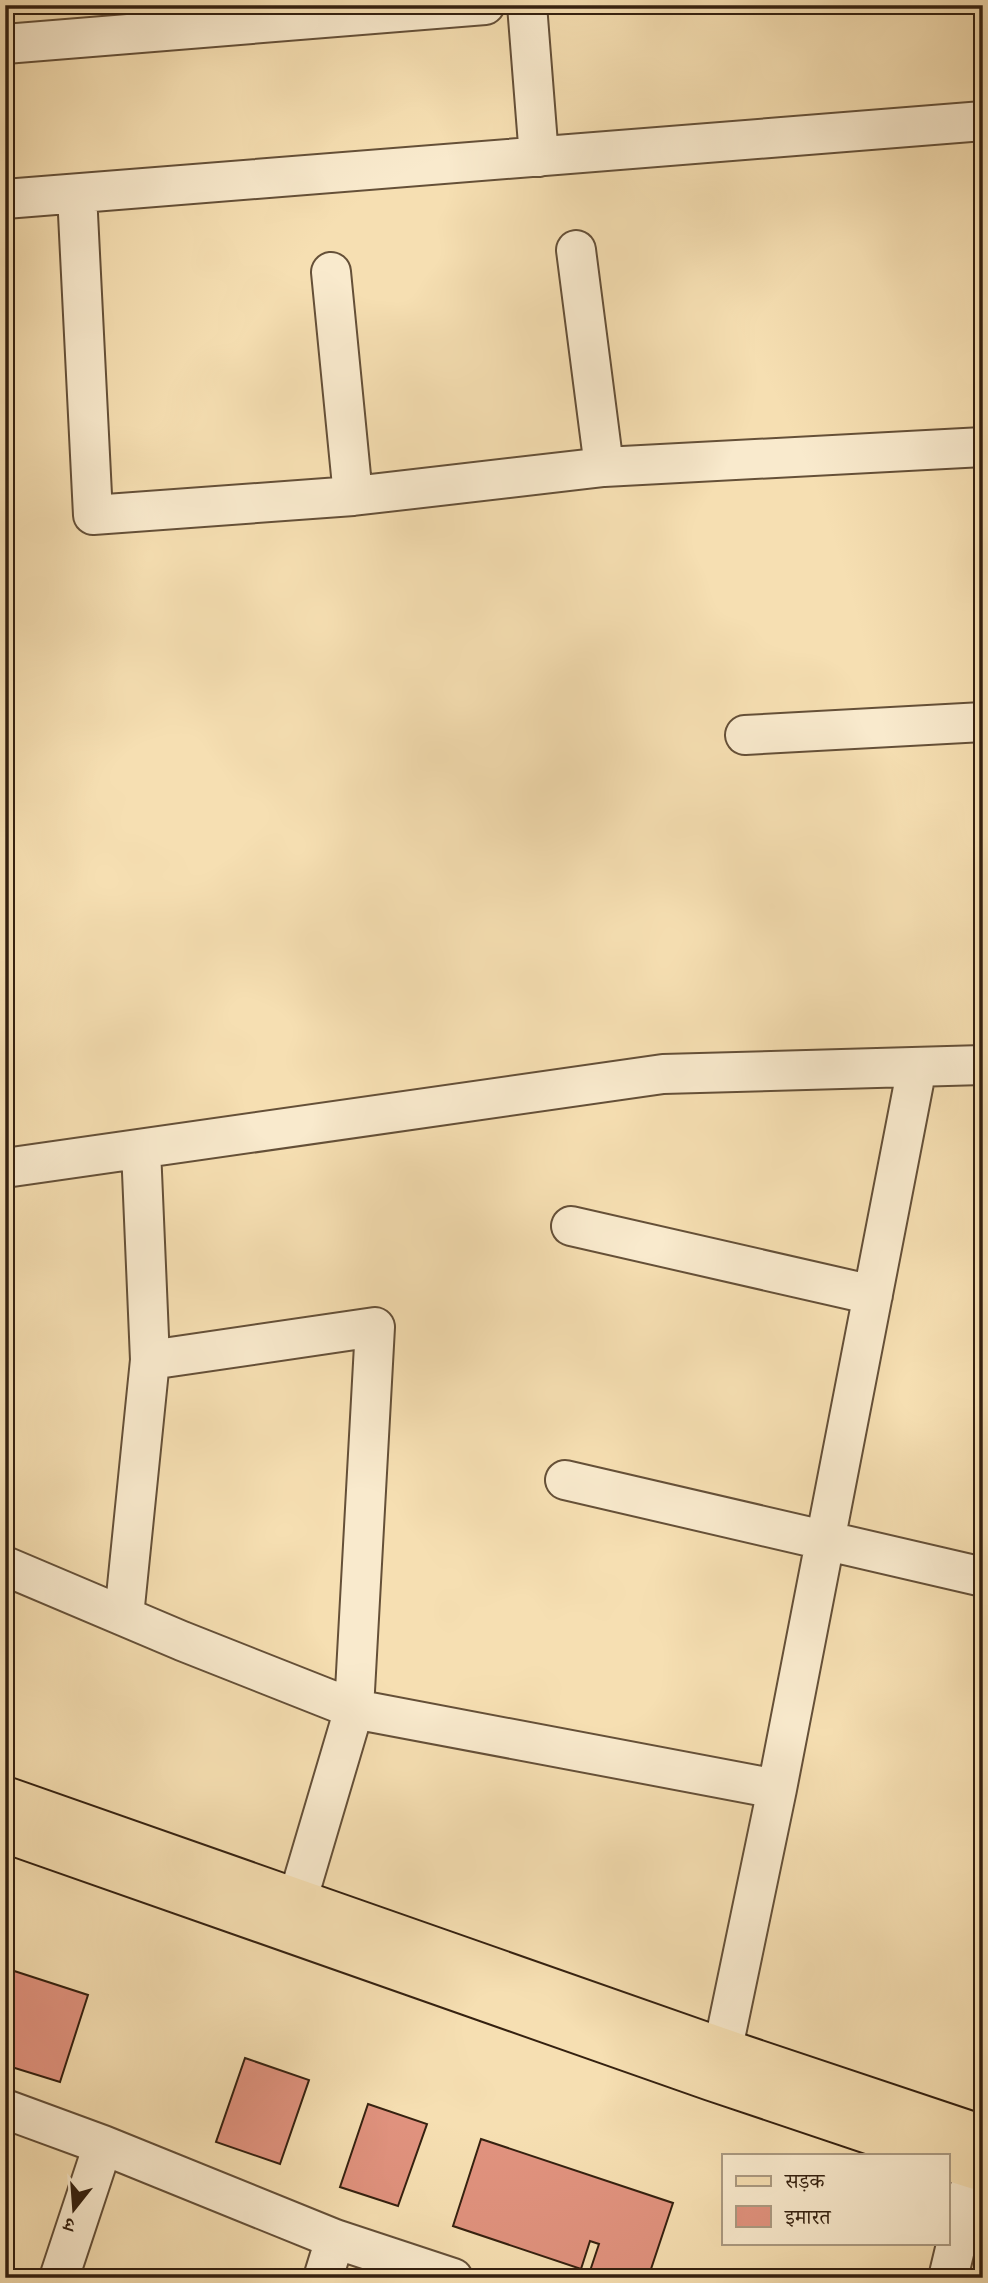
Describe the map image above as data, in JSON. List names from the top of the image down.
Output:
{
  "legend": ["सड़क", "इमारत"],
  "north": "bottom"
}
